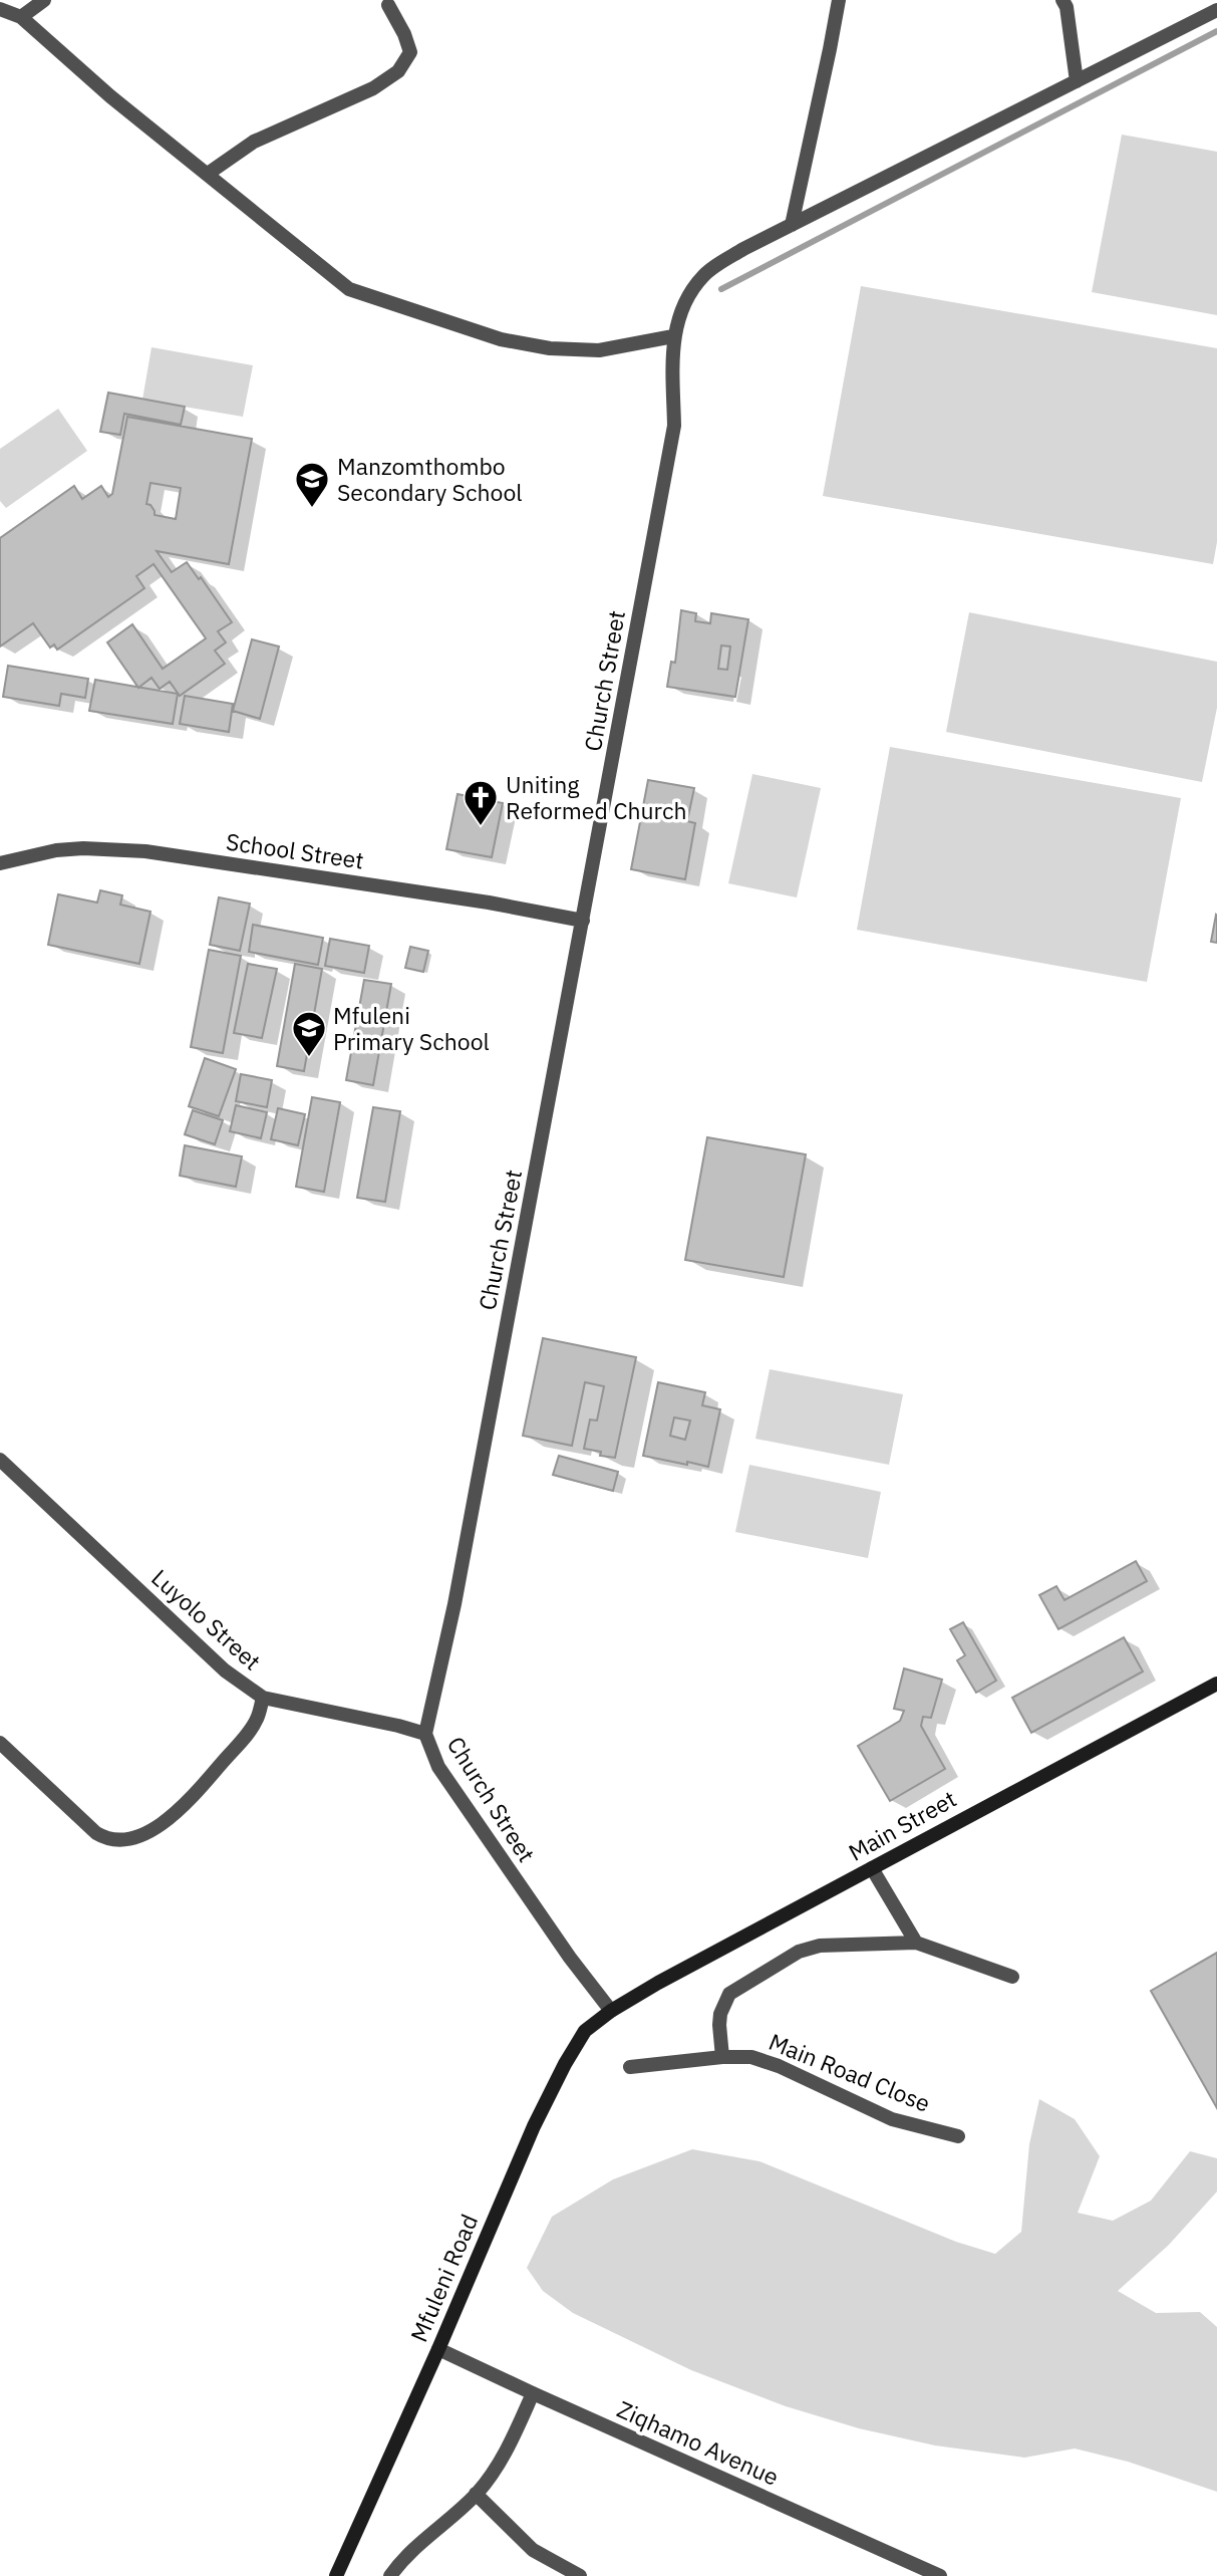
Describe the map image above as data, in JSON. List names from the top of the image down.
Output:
{
  "streets": {
    "street": [
      "Church Street",
      "School Street",
      "Luyolo Street",
      "Main Street",
      "Main Road Close",
      "Mfuleni Road",
      "Ziqhamo Avenue"
    ]
  },
  "crossings": [
    ["Church Street", "School Street"],
    ["Church Street", "Luyolo Street"],
    ["Church Street", "Main Street"],
    ["Church Street", "Mfuleni Road"],
    ["Main Street", "Mfuleni Road"],
    ["Mfuleni Road", "Ziqhamo Avenue"]
  ],
  "places": {
    "school or university": ["Manzomthombo Secondary School", "Mfuleni Primary School"],
    "church": ["Uniting Reformed Church"]
  }
}
